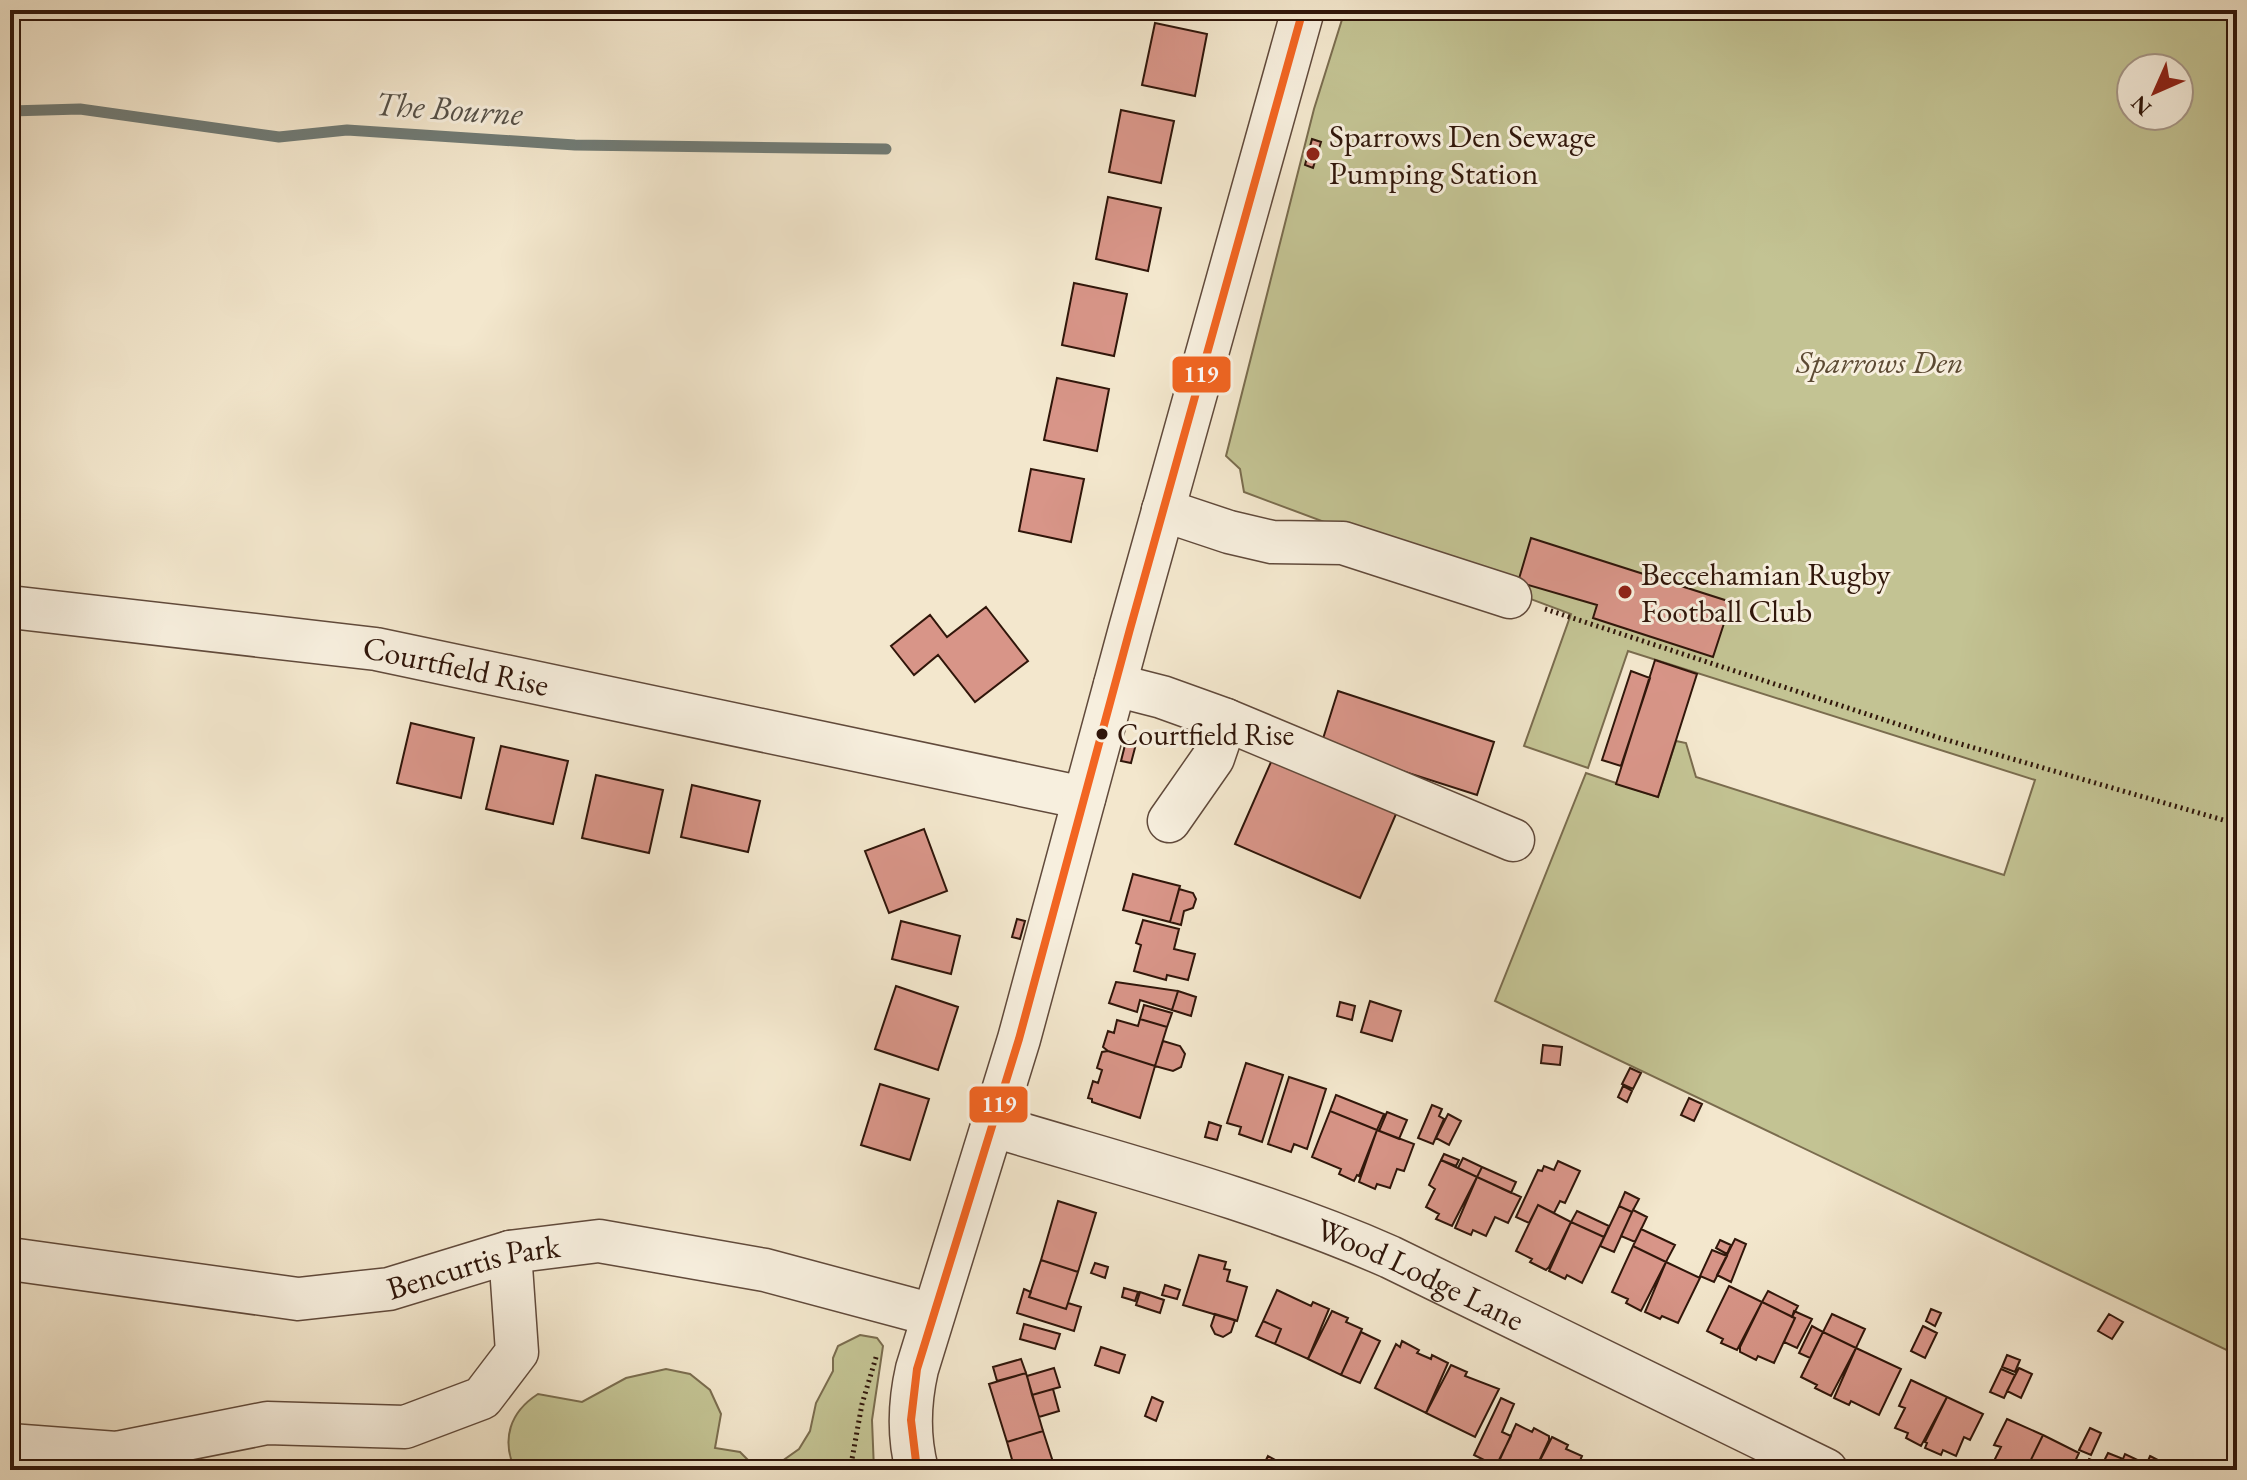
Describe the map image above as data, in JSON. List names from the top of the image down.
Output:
{
  "streets": {
    "street": ["Courtfield Rise", "Bencurtis Park", "Wood Lodge Lane"]
  },
  "water": ["The Bourne"],
  "parks": ["Sparrows Den"],
  "places": ["Sparrows Den Sewage Pumping Station", "Beccehamian Rugby Football Club", "Courtfield Rise"],
  "lines": ["transit line 119"],
  "north": "bottom left"
}
